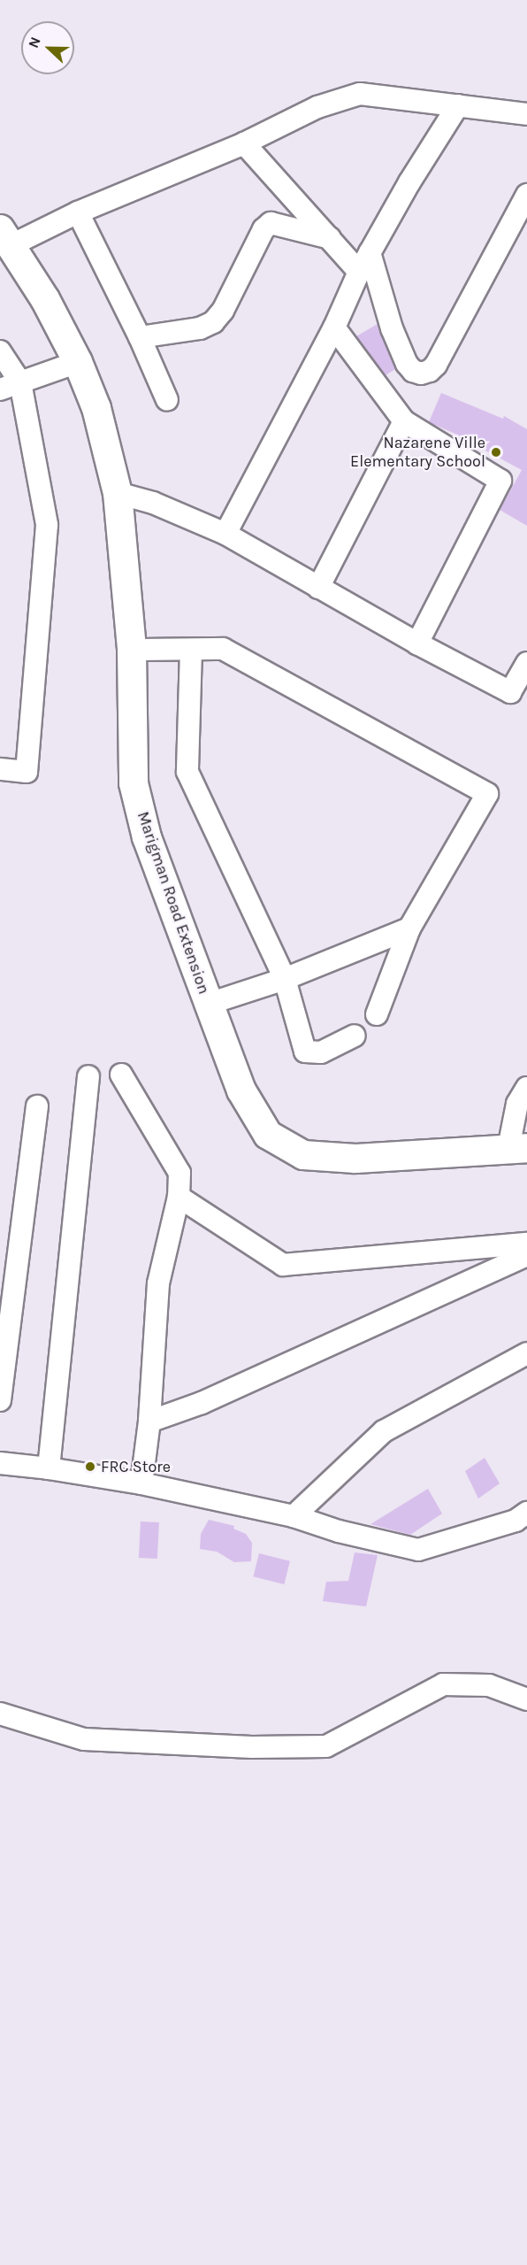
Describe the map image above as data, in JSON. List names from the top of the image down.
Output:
{
  "streets": {
    "street": ["Marigman Road Extension"]
  },
  "places": ["Nazarene Ville Elementary School", "FRC Store"],
  "north": "left"
}
